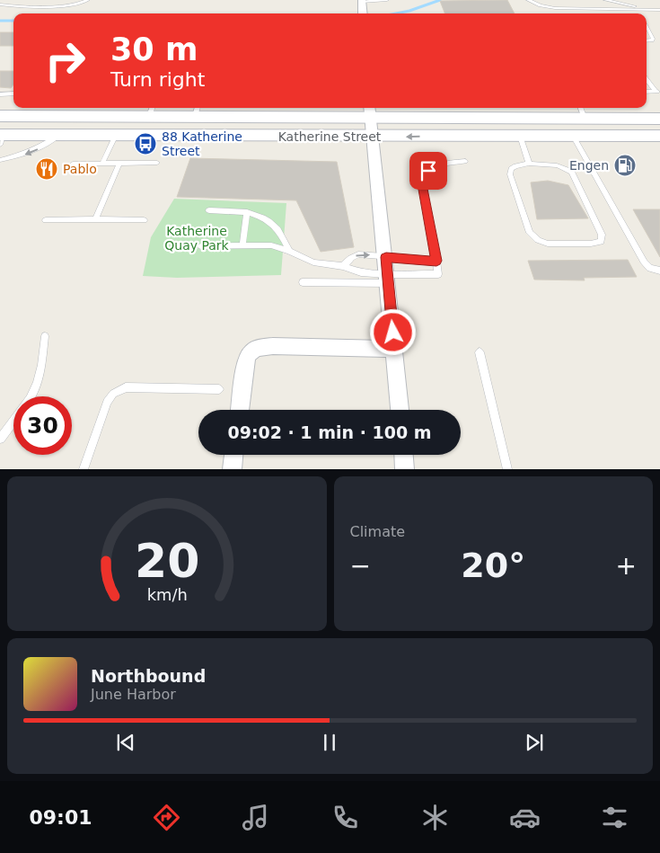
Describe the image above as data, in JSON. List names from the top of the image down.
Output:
{
  "streets": {
    "main road": ["Katherine Street"]
  },
  "parks": ["Katherine Quay Park"],
  "places": {
    "bus stop": ["88 Katherine Street"],
    "fuel station": ["Engen"],
    "restaurant": ["Pablo"]
  },
  "page": {
    "turn": ["30 m", "Turn right"],
    "limit": "30",
    "trip": "09:02 · 1 min · 100 m",
    "tile": "Climate",
    "heat": ["−", "20°", "+"],
    "song": ["Northbound", "June Harbor"],
    "tabs": "09:01",
    "gauge": ["20", "km/h"]
  }
}
